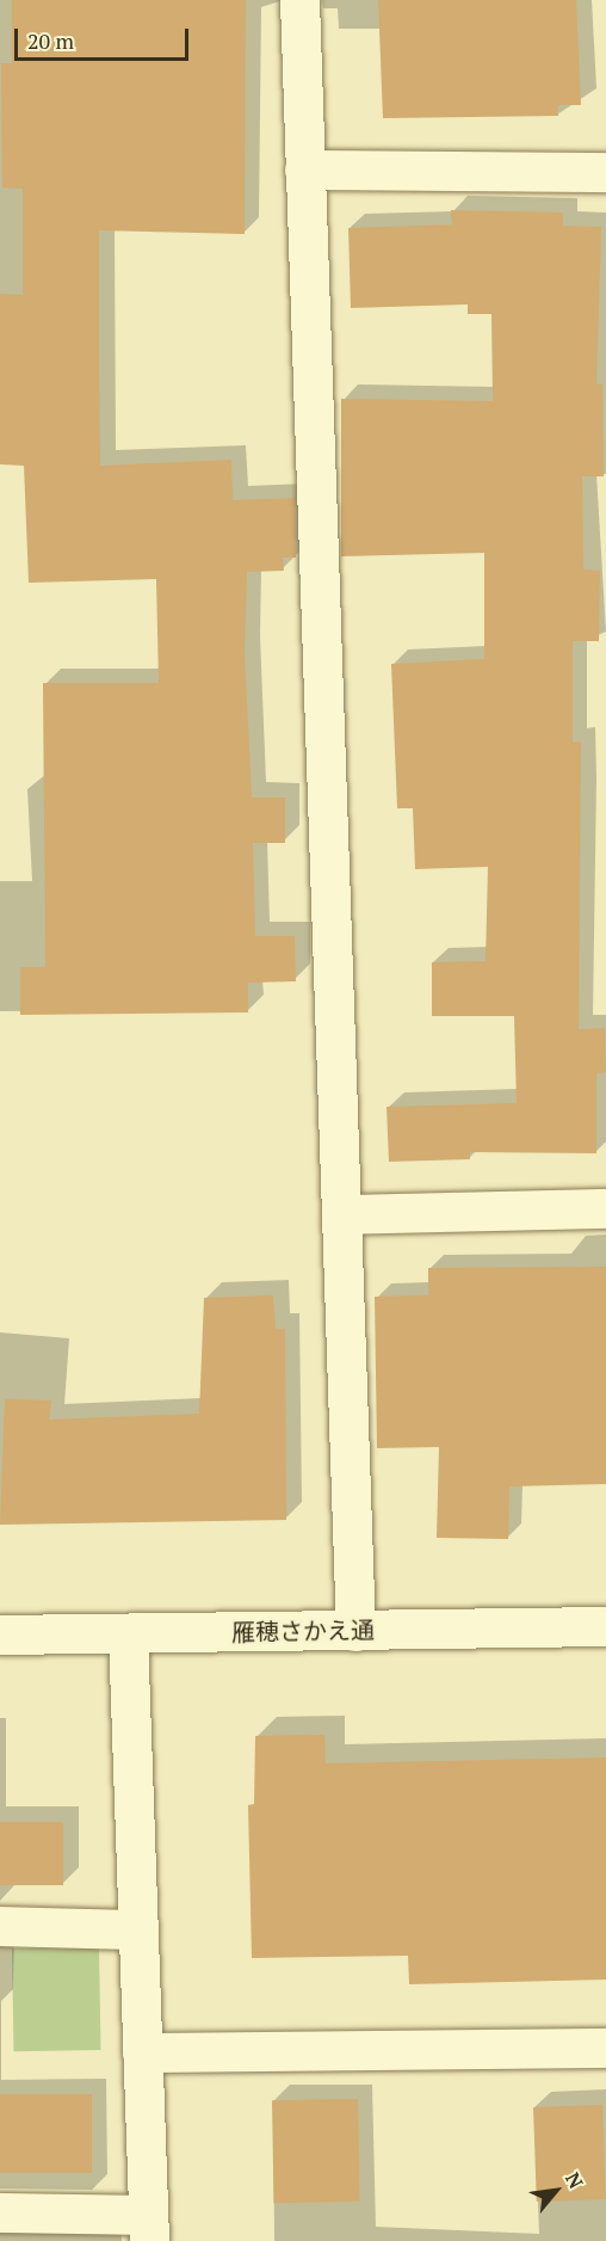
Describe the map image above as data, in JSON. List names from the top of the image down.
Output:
{
  "streets": {
    "street": ["雁穂さかえ通"]
  },
  "scale_bar": "20 m",
  "north": "top right"
}
